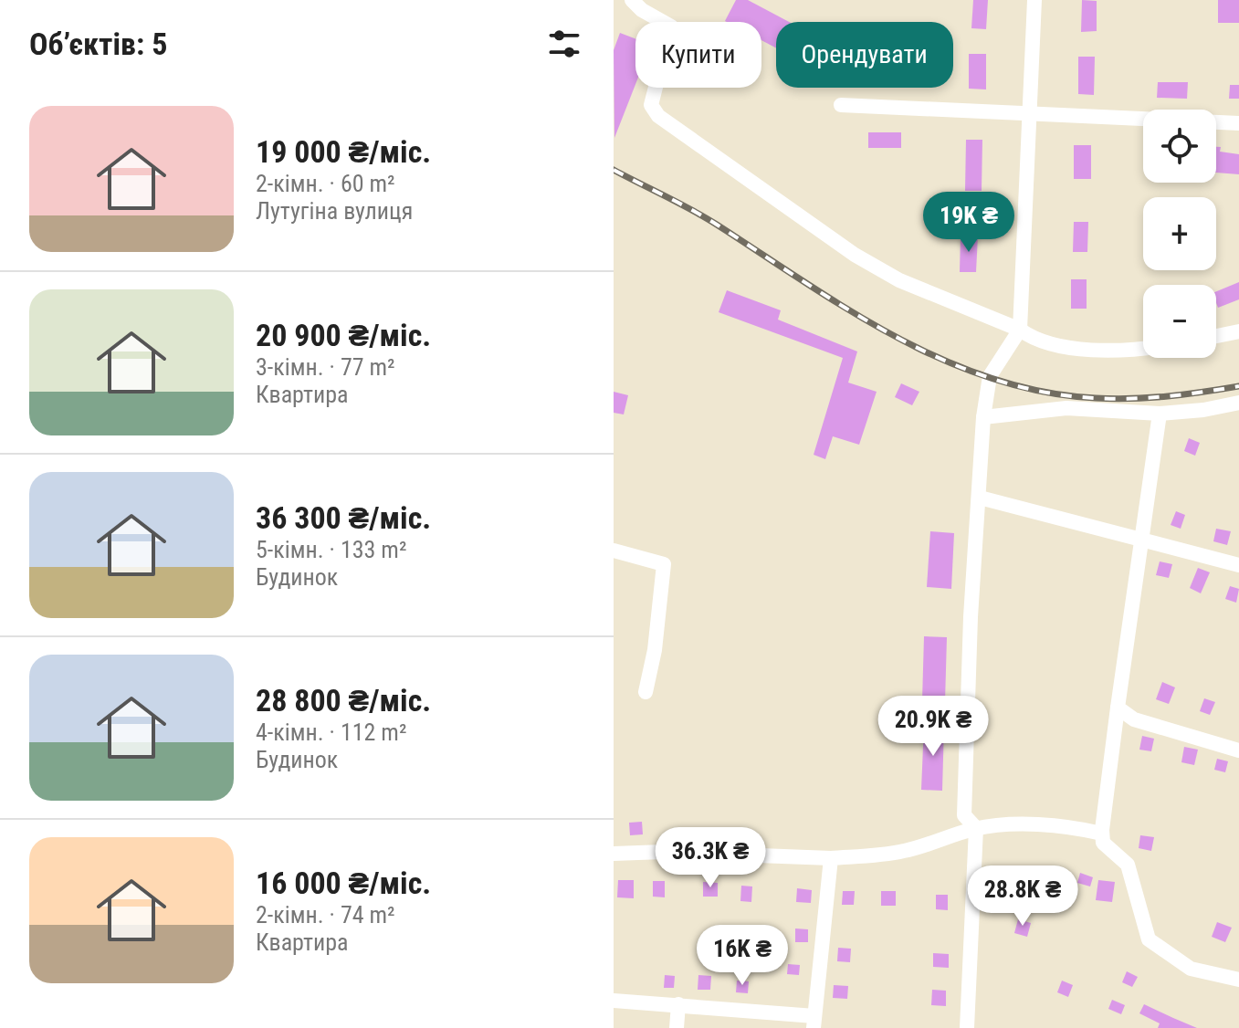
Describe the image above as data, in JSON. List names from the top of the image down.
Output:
{
  "page": {
    "heading": "Об’єктів: 5",
    "chip": ["Купити", "Орендувати"],
    "list": [
      {
        "name": "19 000 ₴/міс.",
        "note": "2-кімн. · 60 m² · Лутугіна вулиця"
      },
      {
        "name": "20 900 ₴/міс.",
        "note": "3-кімн. · 77 m² · Квартира"
      },
      {
        "name": "36 300 ₴/міс.",
        "note": "5-кімн. · 133 m² · Будинок"
      },
      {
        "name": "28 800 ₴/міс.",
        "note": "4-кімн. · 112 m² · Будинок"
      },
      {
        "name": "16 000 ₴/міс.",
        "note": "2-кімн. · 74 m² · Квартира"
      }
    ],
    "map_buttons": ["+", "−"],
    "price": [
      "19K ₴",
      "20.9K ₴",
      "36.3K ₴",
      "28.8K ₴",
      "16K ₴"
    ]
  }
}
